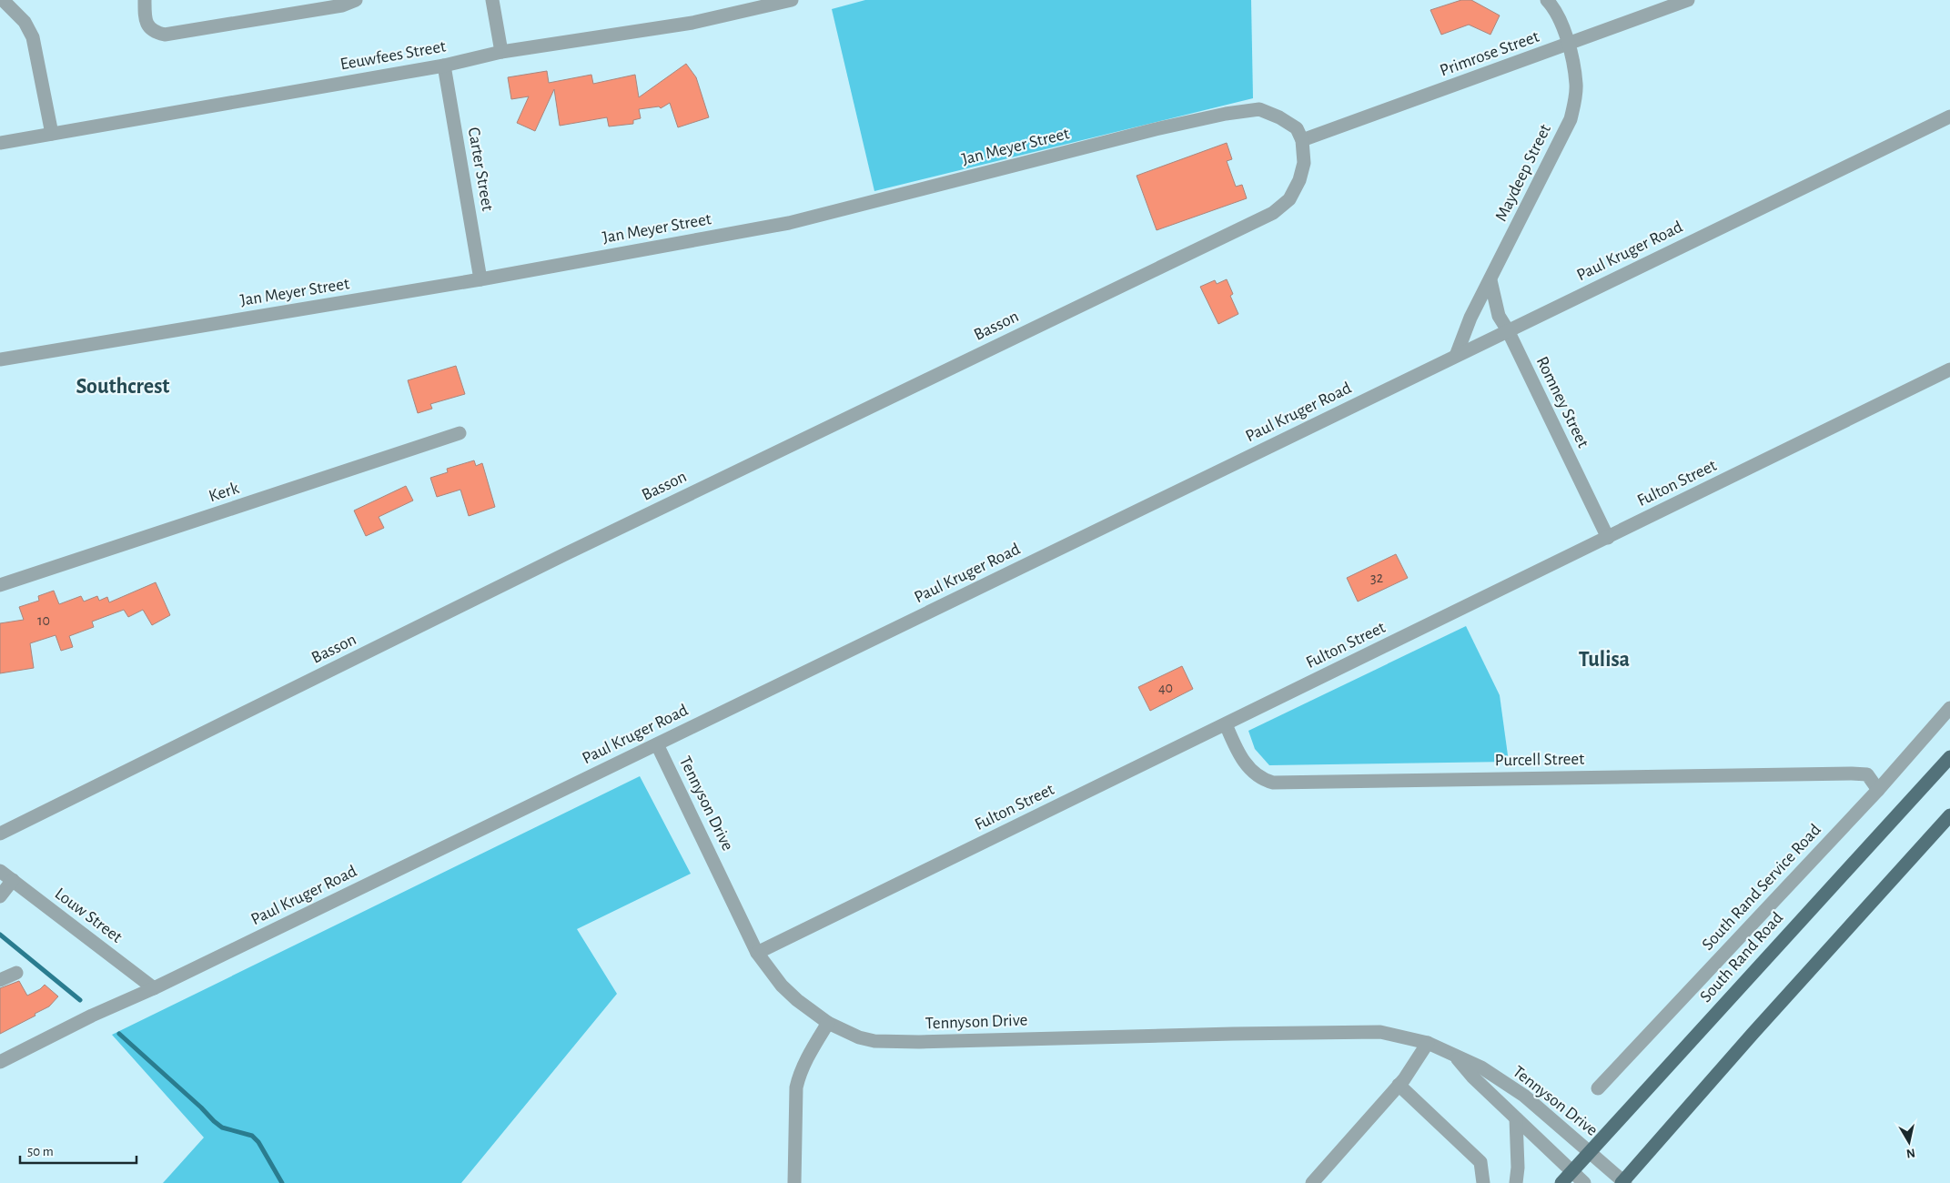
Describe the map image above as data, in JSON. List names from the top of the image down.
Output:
{
  "streets": {
    "main road": ["South Rand Road"],
    "street": [
      "Primrose Street",
      "Eeuwfees Street",
      "Jan Meyer Street",
      "Carter Street",
      "Maydeep Street",
      "Paul Kruger Road",
      "Basson",
      "Romney Street",
      "Fulton Street",
      "Kerk",
      "Purcell Street",
      "Tennyson Drive",
      "South Rand Service Road",
      "Louw Street"
    ]
  },
  "crossings": [
    ["Primrose Street", "Jan Meyer Street"],
    ["Primrose Street", "Maydeep Street"],
    ["Primrose Street", "Basson"],
    ["Eeuwfees Street", "Carter Street"],
    ["Jan Meyer Street", "Carter Street"],
    ["Jan Meyer Street", "Basson"],
    ["Maydeep Street", "Paul Kruger Road"],
    ["Maydeep Street", "Romney Street"],
    ["Paul Kruger Road", "Romney Street"],
    ["Paul Kruger Road", "Tennyson Drive"],
    ["Paul Kruger Road", "Louw Street"],
    ["Romney Street", "Fulton Street"],
    ["Fulton Street", "Purcell Street"],
    ["Fulton Street", "Tennyson Drive"],
    ["Purcell Street", "South Rand Service Road"],
    ["Tennyson Drive", "South Rand Road"]
  ],
  "districts": ["Southcrest", "Tulisa"],
  "house_numbers": ["32", "10", "40"],
  "scale_bar": "50 m",
  "north": "bottom"
}
